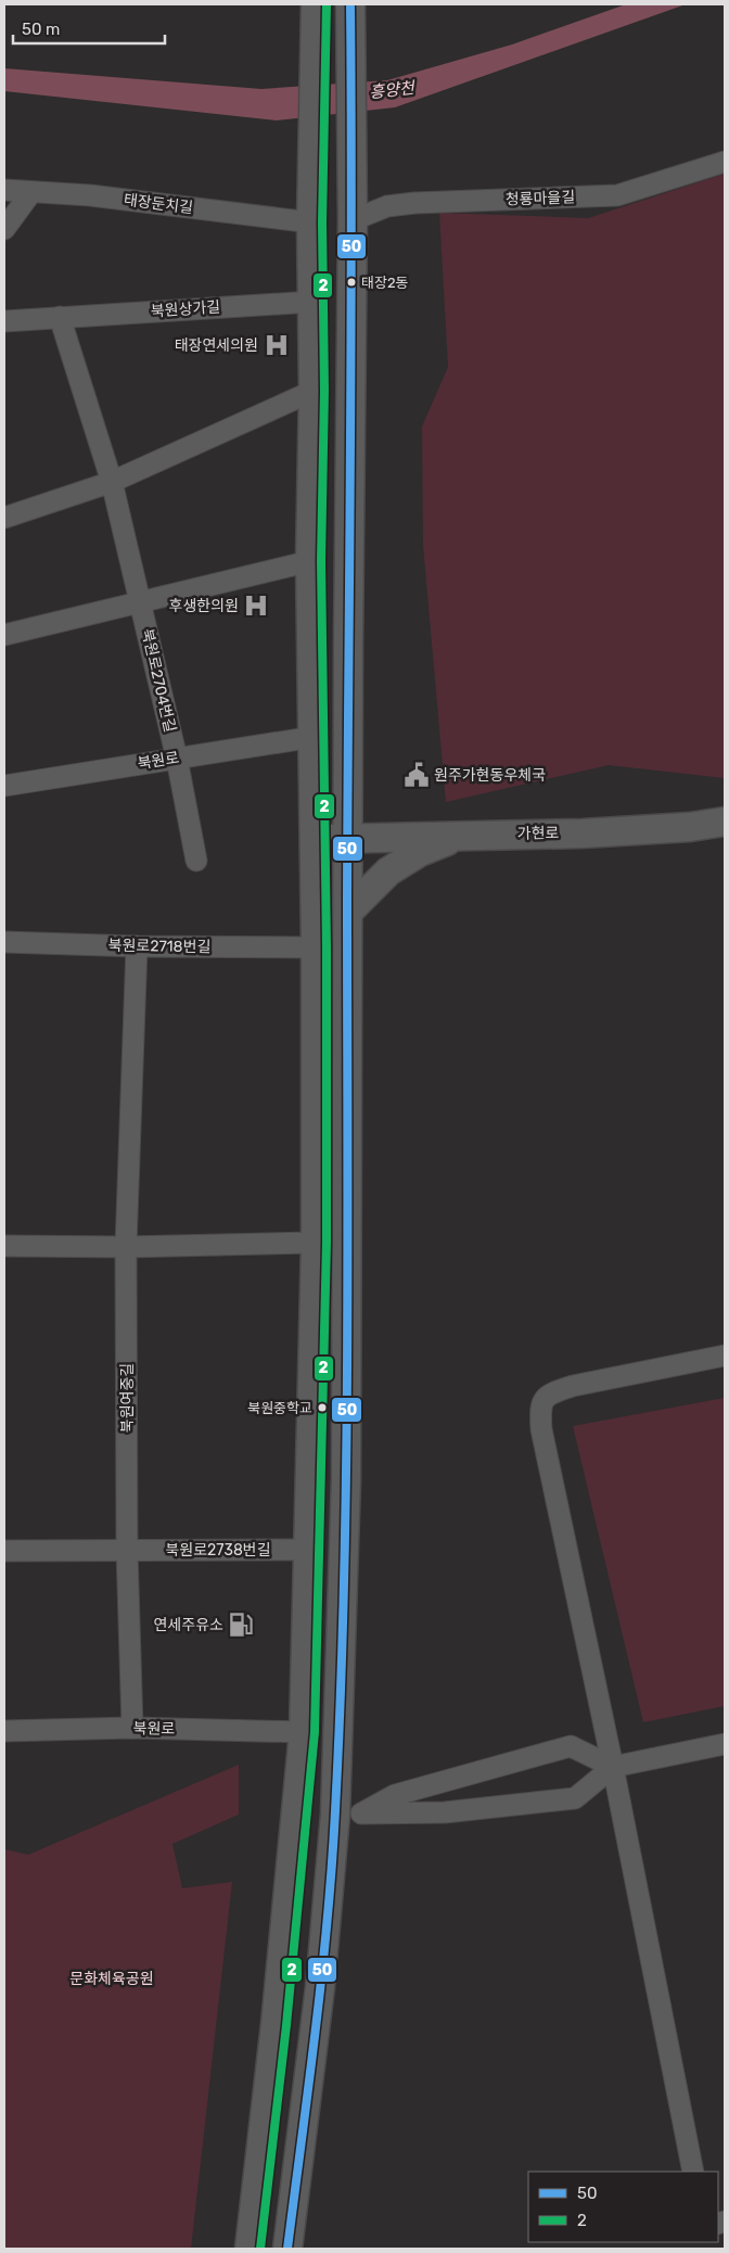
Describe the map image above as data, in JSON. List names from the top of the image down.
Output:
{
  "streets": {
    "street": [
      "청룡마을길",
      "태장둔치길",
      "북원상가길",
      "북원로2704번길",
      "북원로",
      "가현로",
      "북원로2718번길",
      "북원여중길",
      "북원로2738번길"
    ]
  },
  "crossings": [
    ["북원로2704번길", "북원로"],
    ["북원로2718번길", "북원여중길"],
    ["북원여중길", "북원로2738번길"]
  ],
  "water": ["흥양천"],
  "parks": ["문화체육공원"],
  "places": {
    "other": ["태장2동", "북원중학교"],
    "hospital": ["태장연세의원", "후생한의원"],
    "public building": ["원주가현동우체국"],
    "fuel station": ["연세주유소"]
  },
  "lines": ["transit line 2", "transit line 50"],
  "legend": ["50", "2"],
  "scale_bar": "50 m"
}
